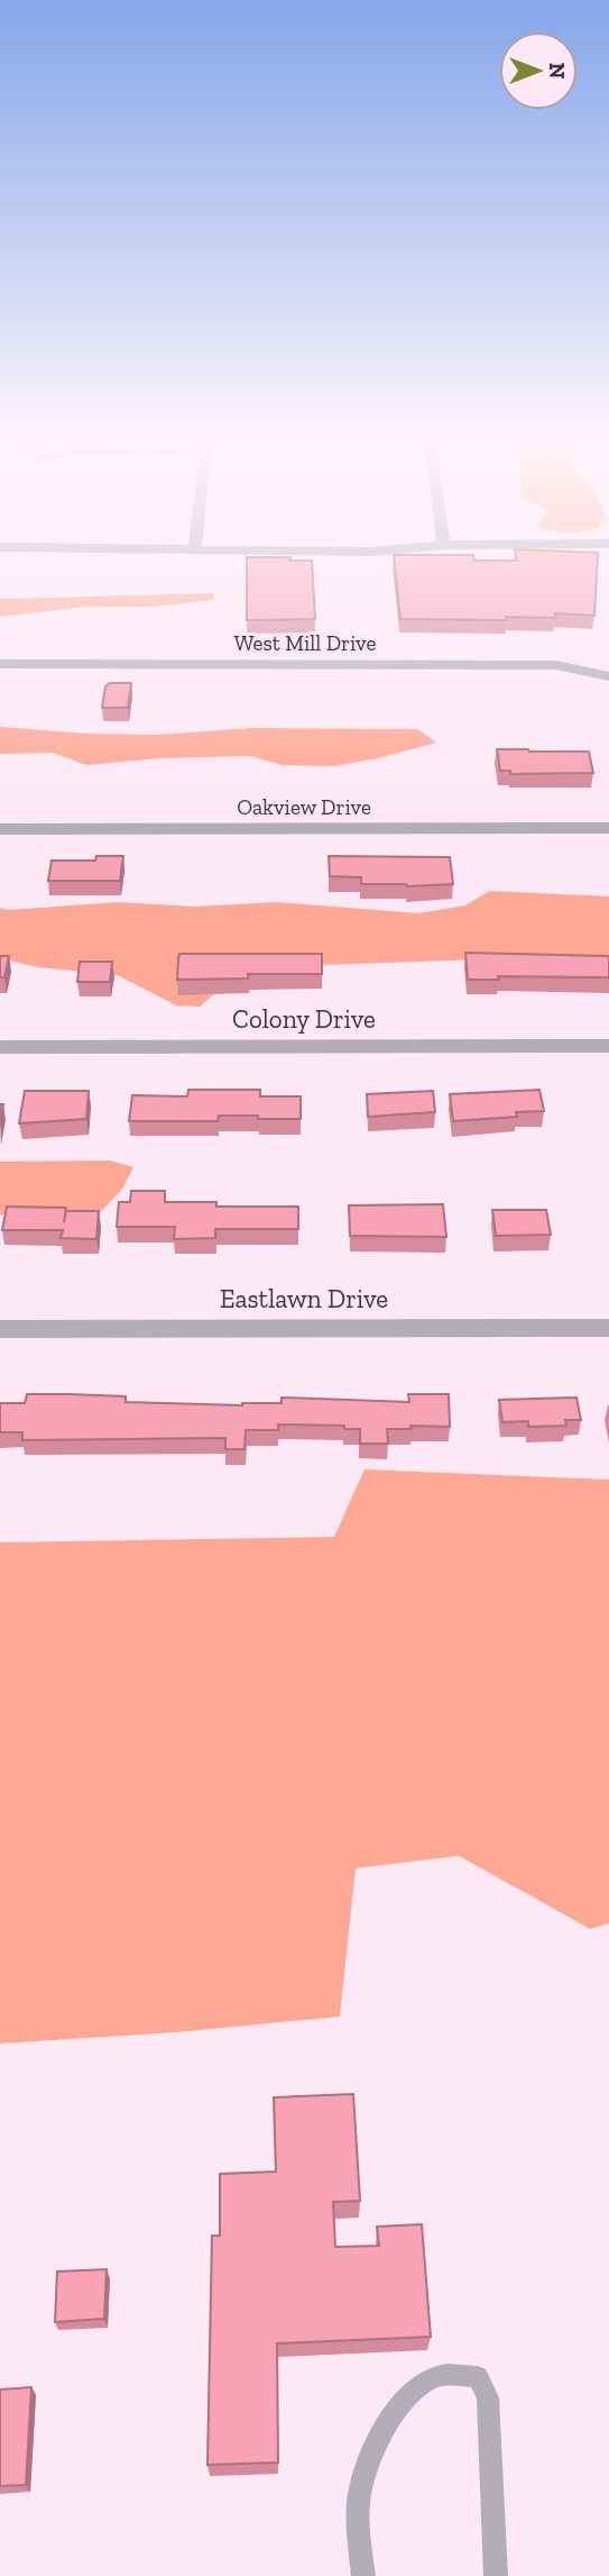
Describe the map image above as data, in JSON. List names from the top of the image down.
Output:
{
  "streets": {
    "street": [
      "West Mill Drive",
      "Oakview Drive",
      "Colony Drive",
      "Eastlawn Drive"
    ]
  },
  "north": "right"
}
